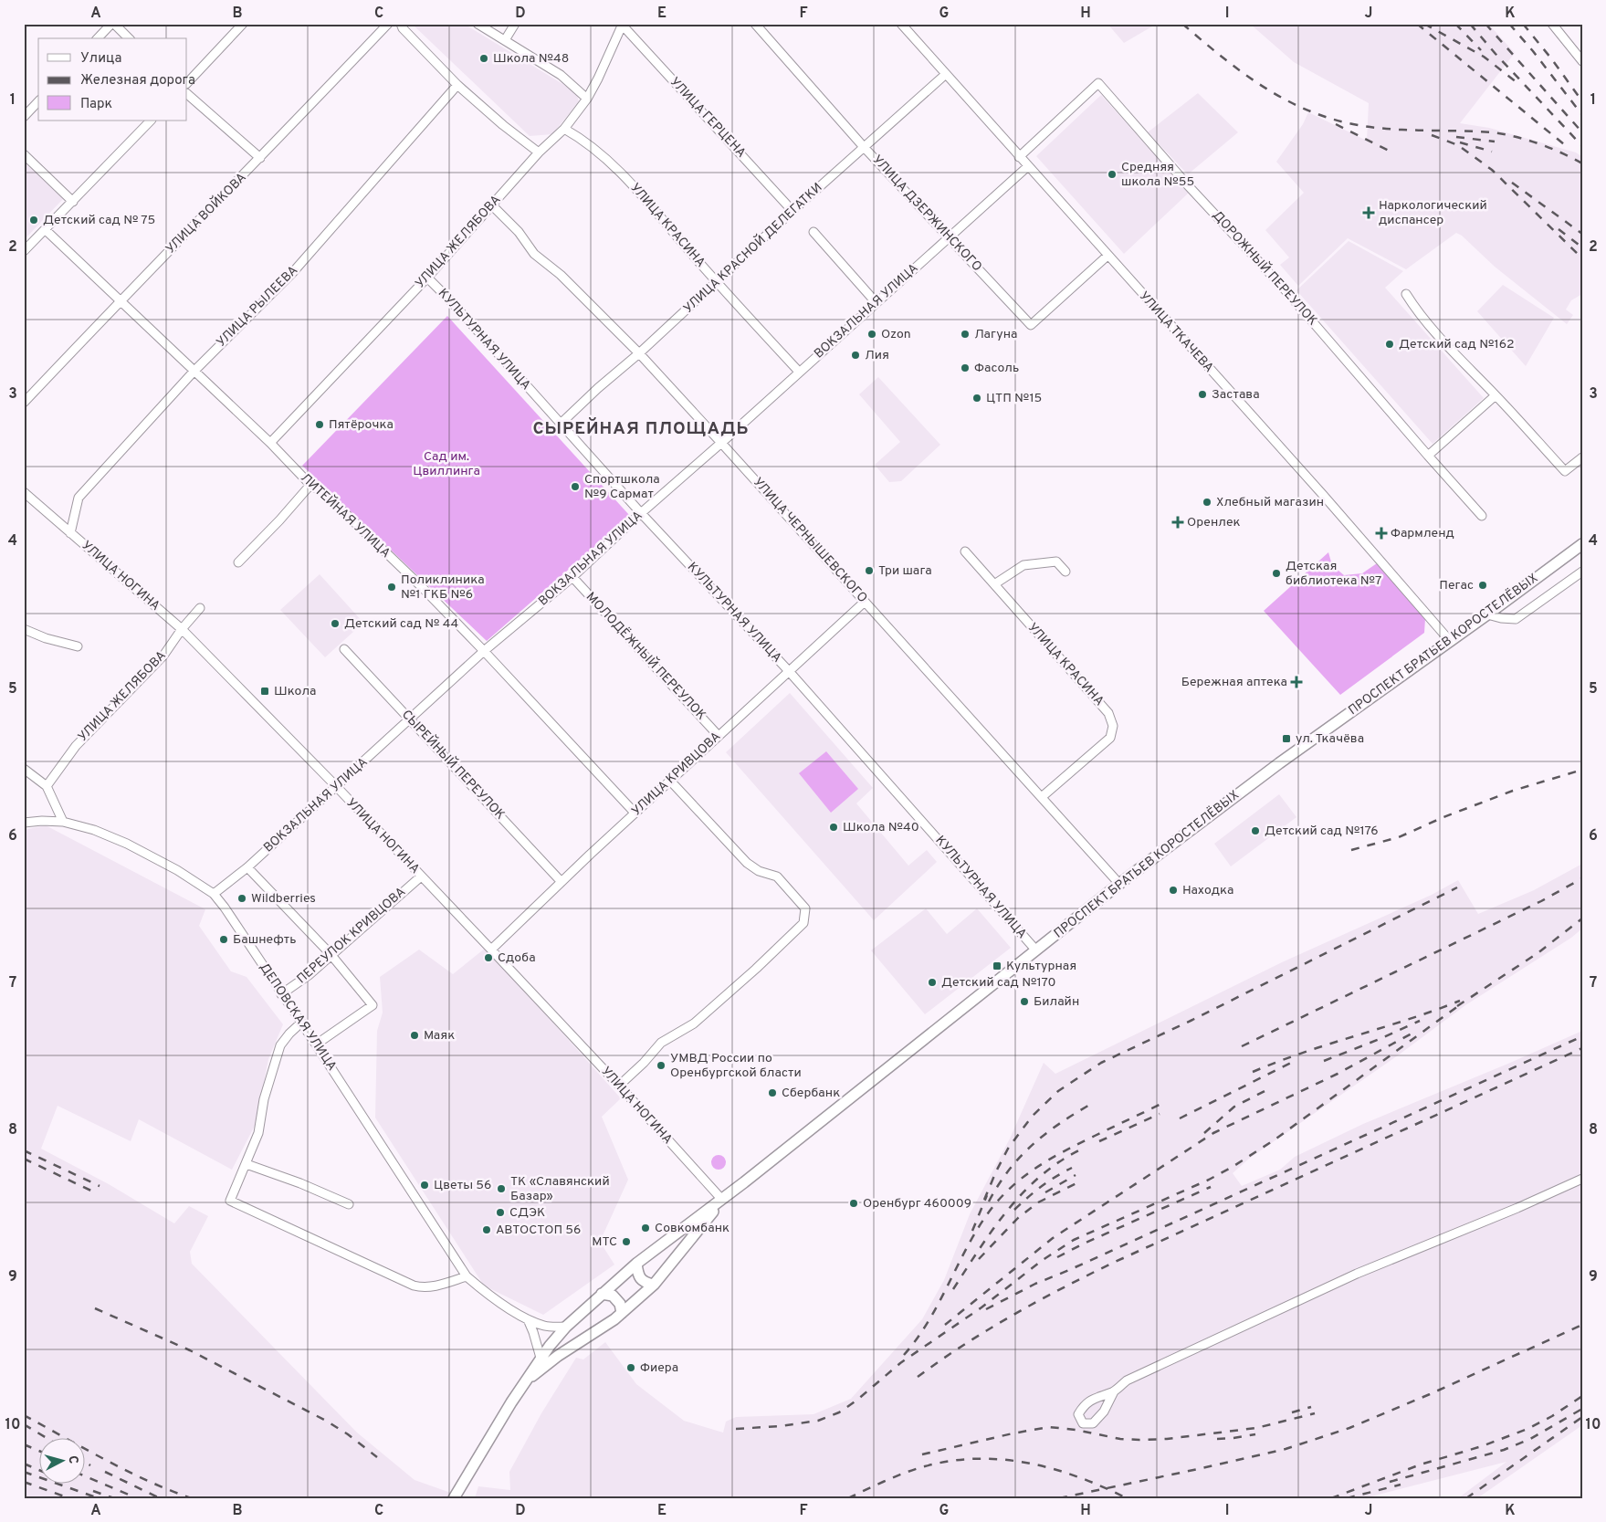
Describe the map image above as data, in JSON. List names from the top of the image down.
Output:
{
  "streets": {
    "main road": ["ПРОСПЕКТ БРАТЬЕВ КОРОСТЕЛЁВЫХ"],
    "street": [
      "УЛИЦА ГЕРЦЕНА",
      "УЛИЦА ВОЙКОВА",
      "УЛИЦА ДЗЕРЖИНСКОГО",
      "УЛИЦА КРАСИНА",
      "УЛИЦА ЖЕЛЯБОВА",
      "УЛИЦА КРАСНОЙ ДЕЛЕГАТКИ",
      "ДОРОЖНЫЙ ПЕРЕУЛОК",
      "УЛИЦА РЫЛЕЕВА",
      "ВОКЗАЛЬНАЯ УЛИЦА",
      "УЛИЦА ТКАЧЕВА",
      "КУЛЬТУРНАЯ УЛИЦА",
      "ЛИТЕЙНАЯ УЛИЦА",
      "УЛИЦА ЧЕРНЫШЕВСКОГО",
      "УЛИЦА НОГИНА",
      "МОЛОДЁЖНЫЙ ПЕРЕУЛОК",
      "СЫРЕЙНЫЙ ПЕРЕУЛОК",
      "УЛИЦА КРИВЦОВА",
      "ПЕРЕУЛОК КРИВЦОВА",
      "ДЕПОВСКАЯ УЛИЦА"
    ]
  },
  "crossings": [
    ["УЛИЦА ГЕРЦЕНА", "УЛИЦА ЖЕЛЯБОВА"],
    ["УЛИЦА ГЕРЦЕНА", "УЛИЦА КРАСНОЙ ДЕЛЕГАТКИ"],
    ["УЛИЦА ВОЙКОВА", "ЛИТЕЙНАЯ УЛИЦА"],
    ["УЛИЦА ДЗЕРЖИНСКОГО", "УЛИЦА КРАСНОЙ ДЕЛЕГАТКИ"],
    ["УЛИЦА ДЗЕРЖИНСКОГО", "ВОКЗАЛЬНАЯ УЛИЦА"],
    ["УЛИЦА ДЗЕРЖИНСКОГО", "УЛИЦА ТКАЧЕВА"],
    ["УЛИЦА КРАСИНА", "УЛИЦА ЖЕЛЯБОВА"],
    ["УЛИЦА КРАСИНА", "УЛИЦА КРАСНОЙ ДЕЛЕГАТКИ"],
    ["УЛИЦА КРАСИНА", "ВОКЗАЛЬНАЯ УЛИЦА"],
    ["УЛИЦА КРАСИНА", "УЛИЦА ЧЕРНЫШЕВСКОГО"],
    ["УЛИЦА ЖЕЛЯБОВА", "КУЛЬТУРНАЯ УЛИЦА"],
    ["УЛИЦА ЖЕЛЯБОВА", "ЛИТЕЙНАЯ УЛИЦА"],
    ["УЛИЦА ЖЕЛЯБОВА", "УЛИЦА ЧЕРНЫШЕВСКОГО"],
    ["УЛИЦА ЖЕЛЯБОВА", "УЛИЦА НОГИНА"],
    ["УЛИЦА КРАСНОЙ ДЕЛЕГАТКИ", "УЛИЦА ТКАЧЕВА"],
    ["УЛИЦА КРАСНОЙ ДЕЛЕГАТКИ", "КУЛЬТУРНАЯ УЛИЦА"],
    ["УЛИЦА КРАСНОЙ ДЕЛЕГАТКИ", "УЛИЦА ЧЕРНЫШЕВСКОГО"],
    ["ДОРОЖНЫЙ ПЕРЕУЛОК", "УЛИЦА ТКАЧЕВА"],
    ["УЛИЦА РЫЛЕЕВА", "ЛИТЕЙНАЯ УЛИЦА"],
    ["УЛИЦА РЫЛЕЕВА", "УЛИЦА НОГИНА"],
    ["ВОКЗАЛЬНАЯ УЛИЦА", "УЛИЦА ТКАЧЕВА"],
    ["ВОКЗАЛЬНАЯ УЛИЦА", "КУЛЬТУРНАЯ УЛИЦА"],
    ["ВОКЗАЛЬНАЯ УЛИЦА", "ЛИТЕЙНАЯ УЛИЦА"],
    ["ВОКЗАЛЬНАЯ УЛИЦА", "УЛИЦА ЧЕРНЫШЕВСКОГО"],
    ["ВОКЗАЛЬНАЯ УЛИЦА", "УЛИЦА НОГИНА"],
    ["ВОКЗАЛЬНАЯ УЛИЦА", "МОЛОДЁЖНЫЙ ПЕРЕУЛОК"],
    ["ВОКЗАЛЬНАЯ УЛИЦА", "СЫРЕЙНЫЙ ПЕРЕУЛОК"],
    ["ВОКЗАЛЬНАЯ УЛИЦА", "ДЕПОВСКАЯ УЛИЦА"],
    ["УЛИЦА ТКАЧЕВА", "ПРОСПЕКТ БРАТЬЕВ КОРОСТЕЛЁВЫХ"],
    ["КУЛЬТУРНАЯ УЛИЦА", "ПРОСПЕКТ БРАТЬЕВ КОРОСТЕЛЁВЫХ"],
    ["КУЛЬТУРНАЯ УЛИЦА", "УЛИЦА КРИВЦОВА"],
    ["ЛИТЕЙНАЯ УЛИЦА", "УЛИЦА КРИВЦОВА"],
    ["УЛИЦА ЧЕРНЫШЕВСКОГО", "ПРОСПЕКТ БРАТЬЕВ КОРОСТЕЛЁВЫХ"],
    ["УЛИЦА ЧЕРНЫШЕВСКОГО", "УЛИЦА КРИВЦОВА"],
    ["УЛИЦА НОГИНА", "ПРОСПЕКТ БРАТЬЕВ КОРОСТЕЛЁВЫХ"],
    ["УЛИЦА НОГИНА", "УЛИЦА КРИВЦОВА"],
    ["УЛИЦА НОГИНА", "ПЕРЕУЛОК КРИВЦОВА"],
    ["ПРОСПЕКТ БРАТЬЕВ КОРОСТЕЛЁВЫХ", "ДЕПОВСКАЯ УЛИЦА"],
    ["МОЛОДЁЖНЫЙ ПЕРЕУЛОК", "УЛИЦА КРИВЦОВА"],
    ["СЫРЕЙНЫЙ ПЕРЕУЛОК", "УЛИЦА КРИВЦОВА"],
    ["ПЕРЕУЛОК КРИВЦОВА", "ДЕПОВСКАЯ УЛИЦА"]
  ],
  "districts": ["СЫРЕЙНАЯ ПЛОЩАДЬ"],
  "parks": ["Сад им. Цвиллинга"],
  "places": {
    "other": [
      "Школа №48",
      "Средняя школа №55",
      "Детский сад № 75",
      "Ozon",
      "Лагуна",
      "Детский сад №162",
      "Лия",
      "Фасоль",
      "Застава",
      "ЦТП №15",
      "Пятёрочка",
      "Спортшкола №9 Сармат",
      "Хлебный магазин",
      "Три шага",
      "Детская библиотека №7",
      "Пегас",
      "Поликлиника №1 ГКБ №6",
      "Детский сад № 44",
      "Школа №40",
      "Детский сад №176",
      "Находка",
      "Wildberries",
      "Башнефть",
      "Сдоба",
      "Детский сад №170",
      "Билайн",
      "Маяк",
      "УМВД России по Оренбургской бласти",
      "Сбербанк",
      "Цветы 56",
      "ТК «Славянский Базар»",
      "Оренбург 460009",
      "СДЭК",
      "Совкомбанк",
      "АВТОСТОП 56",
      "МТС",
      "Фиера"
    ],
    "health": [
      "Наркологический диспансер",
      "Оренлек",
      "Фармленд",
      "Бережная аптека"
    ],
    "transit": ["Школа", "ул. Ткачёва", "Культурная"]
  },
  "legend": ["Улица", "Железная дорога", "Парк"],
  "north": "right",
  "grid": {
    "columns": [
      "A",
      "B",
      "C",
      "D",
      "E",
      "F",
      "G",
      "H",
      "I",
      "J",
      "K"
    ],
    "rows": [
      "1",
      "2",
      "3",
      "4",
      "5",
      "6",
      "7",
      "8",
      "9",
      "10"
    ]
  }
}
